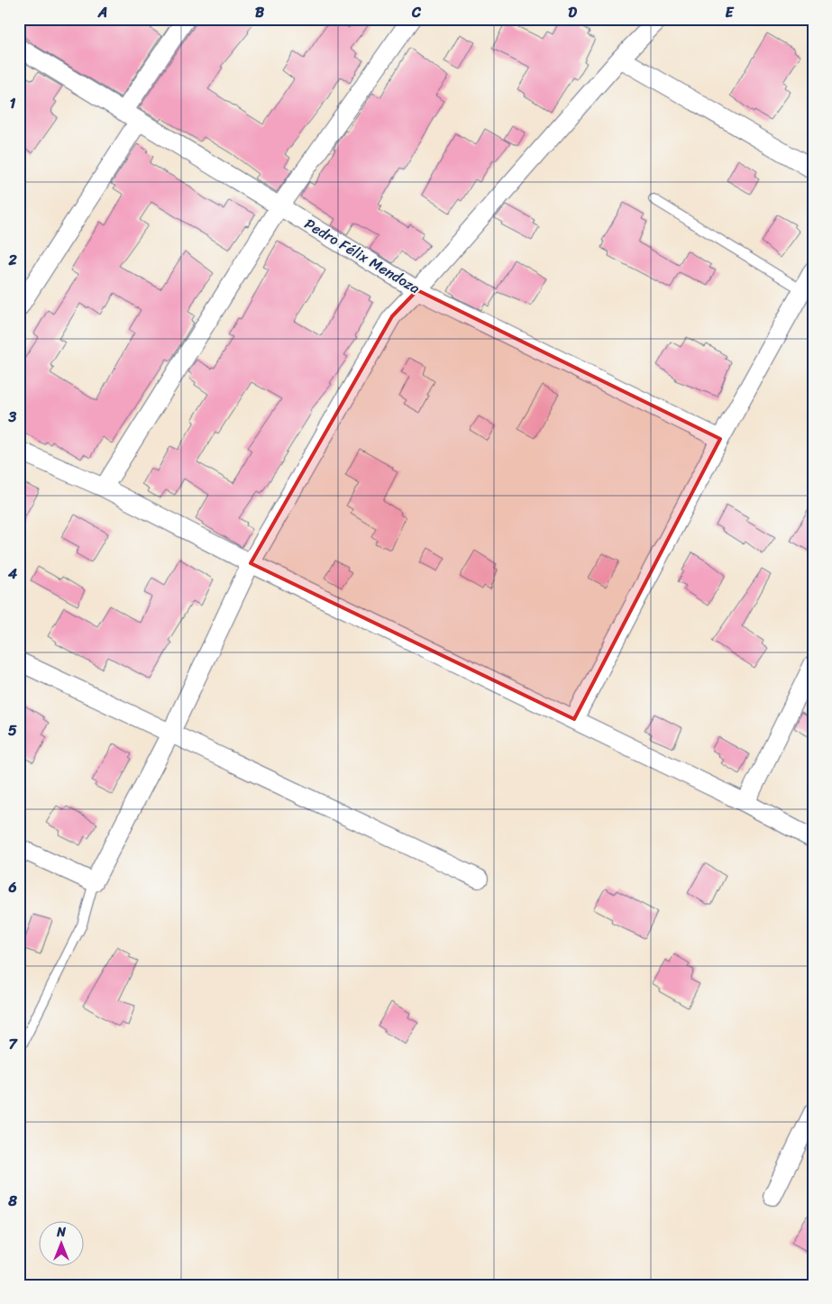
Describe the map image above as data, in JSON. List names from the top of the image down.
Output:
{
  "streets": {
    "street": ["Pedro Félix Mendoza"]
  },
  "north": "top",
  "grid": {
    "columns": [
      "A",
      "B",
      "C",
      "D",
      "E"
    ],
    "rows": [
      "1",
      "2",
      "3",
      "4",
      "5",
      "6",
      "7",
      "8"
    ]
  }
}
